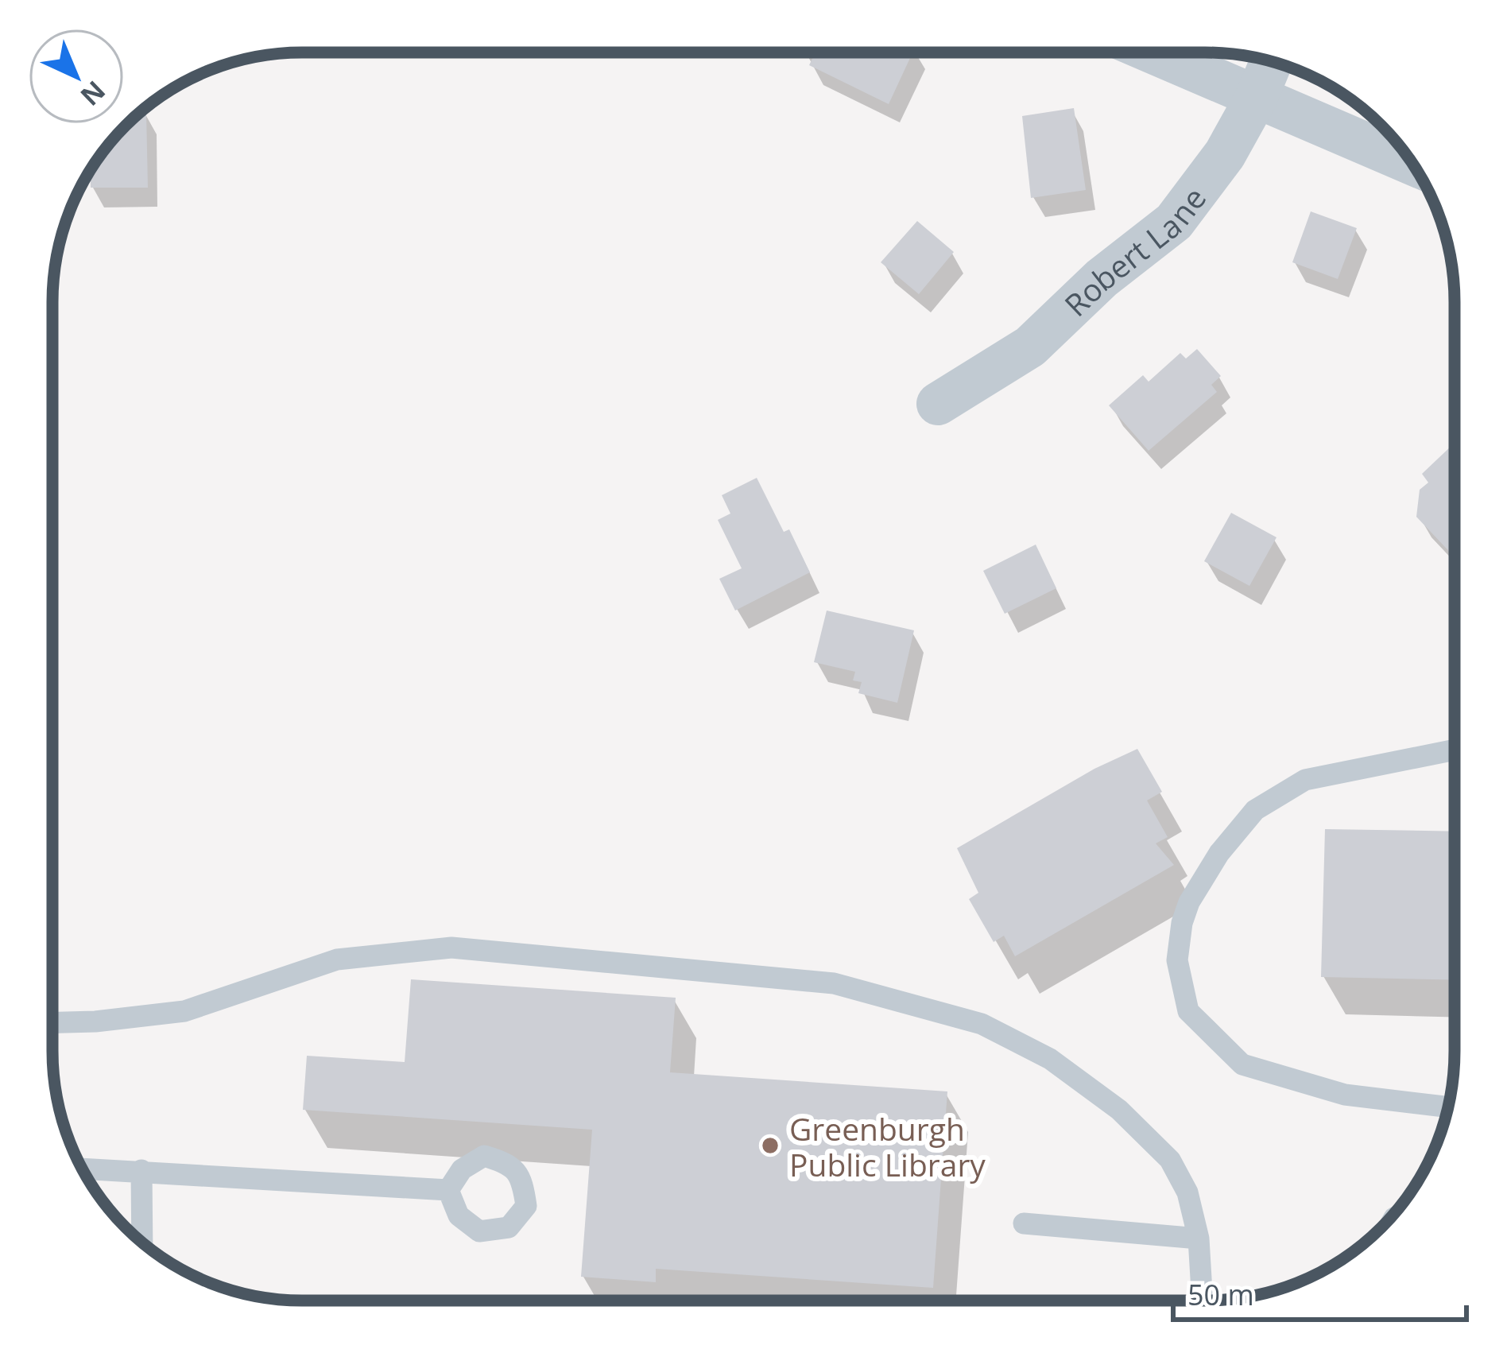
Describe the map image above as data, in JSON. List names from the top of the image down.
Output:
{
  "streets": {
    "street": ["Robert Lane"]
  },
  "places": ["Greenburgh Public Library"],
  "scale_bar": "50 m",
  "north": "bottom right"
}
